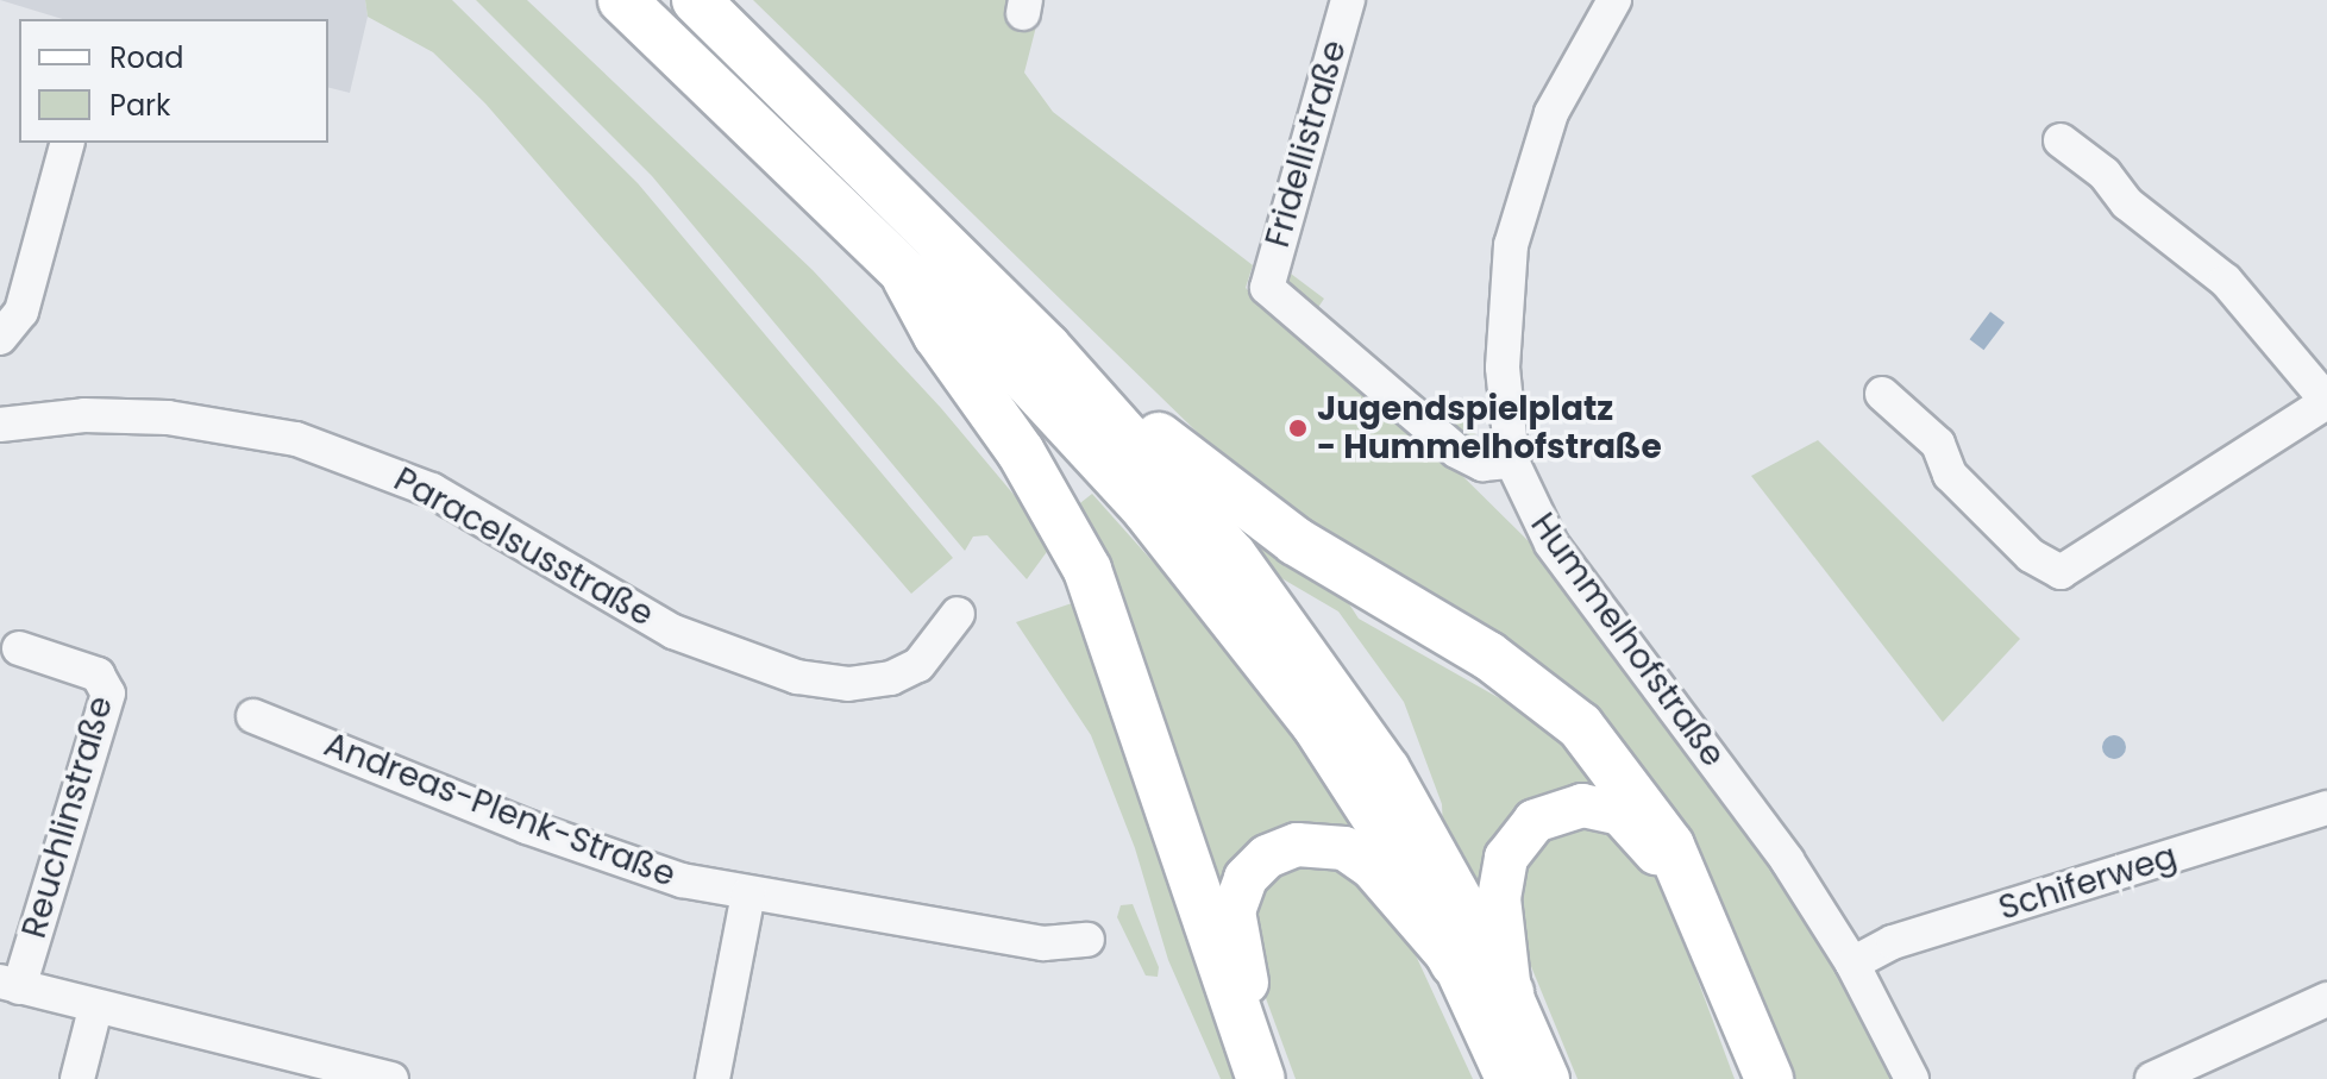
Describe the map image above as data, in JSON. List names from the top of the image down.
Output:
{
  "streets": {
    "street": [
      "Fridellistraße",
      "Paracelsusstraße",
      "Hummelhofstraße",
      "Andreas-Plenk-Straße",
      "Reuchlinstraße",
      "Schiferweg"
    ]
  },
  "crossings": [
    ["Fridellistraße", "Hummelhofstraße"],
    ["Hummelhofstraße", "Schiferweg"]
  ],
  "places": ["Jugendspielplatz - Hummelhofstraße"],
  "legend": ["Road", "Park"]
}
